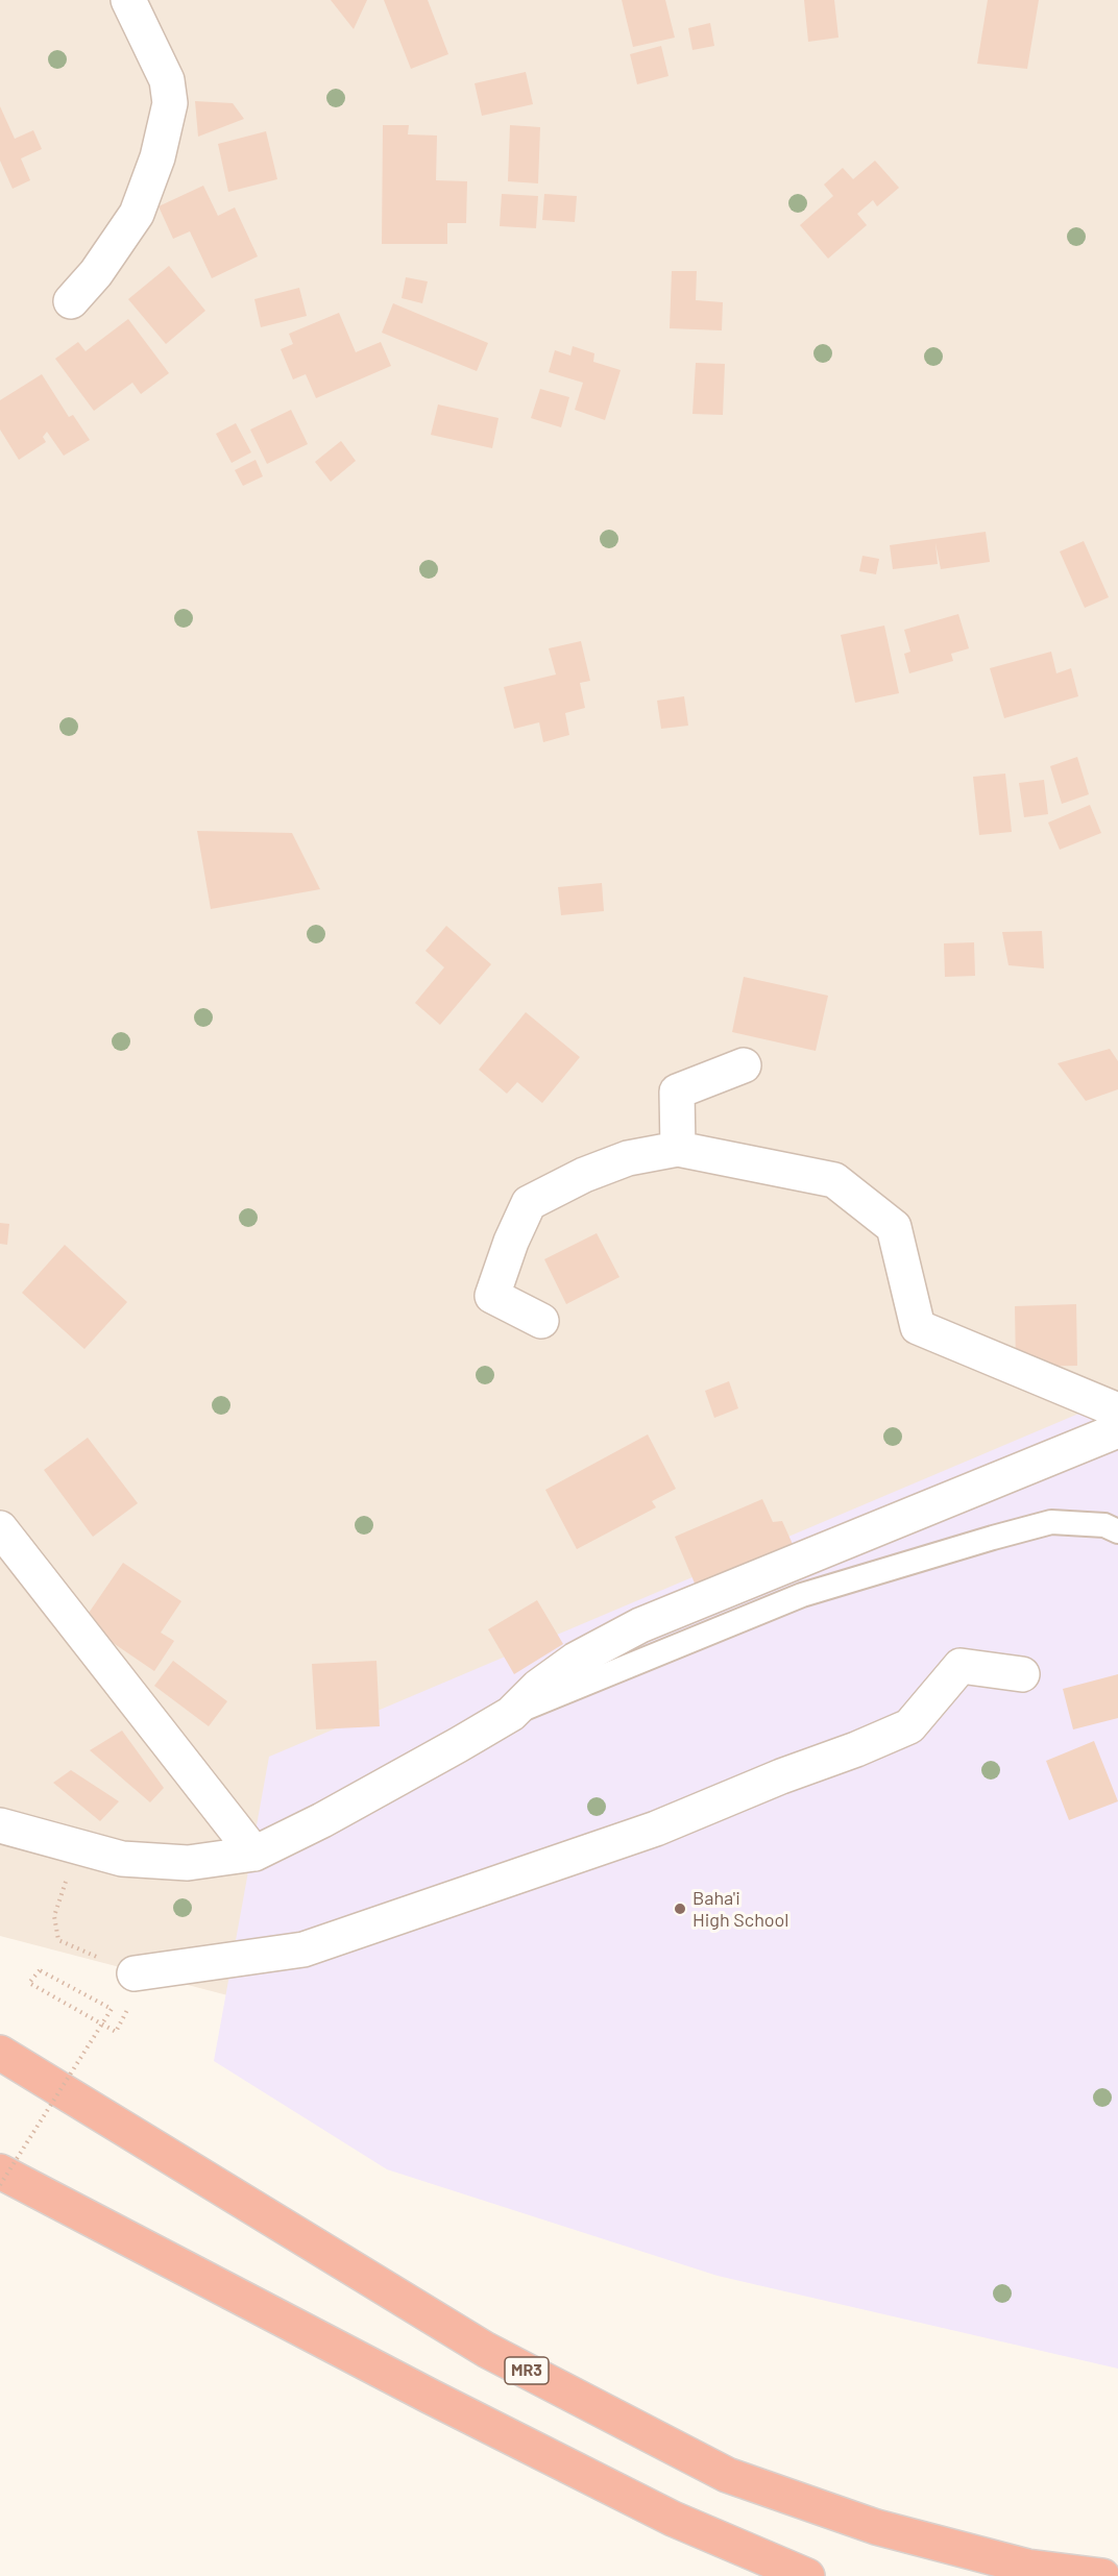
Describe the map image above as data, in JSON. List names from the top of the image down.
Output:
{
  "streets": {
    "highway": ["MR3"]
  },
  "places": ["Baha'i High School"]
}
